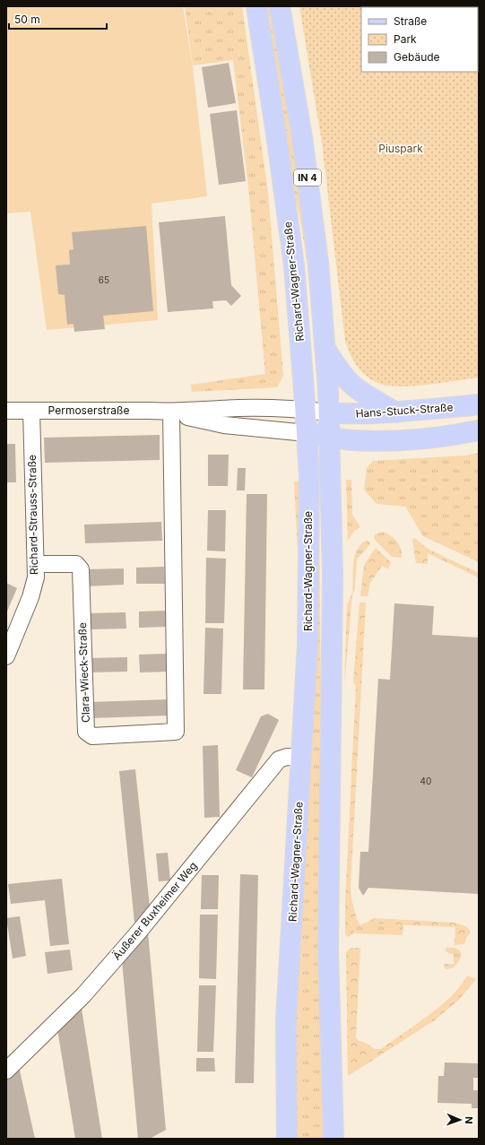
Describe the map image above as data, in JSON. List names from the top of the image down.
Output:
{
  "streets": {
    "main road": ["IN 4", "Richard-Wagner-Straße", "Hans-Stuck-Straße"],
    "street": [
      "Permoserstraße",
      "Richard-Strauss-Straße",
      "Clara-Wieck-Straße",
      "Äußerer Buxheimer Weg"
    ]
  },
  "crossings": [
    ["IN 4", "Richard-Wagner-Straße"],
    ["IN 4", "Hans-Stuck-Straße"],
    ["Richard-Wagner-Straße", "Permoserstraße"],
    ["Richard-Wagner-Straße", "Hans-Stuck-Straße"],
    ["Richard-Wagner-Straße", "Äußerer Buxheimer Weg"],
    ["Permoserstraße", "Hans-Stuck-Straße"],
    ["Permoserstraße", "Richard-Strauss-Straße"],
    ["Permoserstraße", "Clara-Wieck-Straße"],
    ["Richard-Strauss-Straße", "Clara-Wieck-Straße"]
  ],
  "parks": ["Piuspark"],
  "house_numbers": ["65", "40"],
  "legend": ["Straße", "Park", "Gebäude"],
  "scale_bar": "50 m",
  "north": "right"
}
